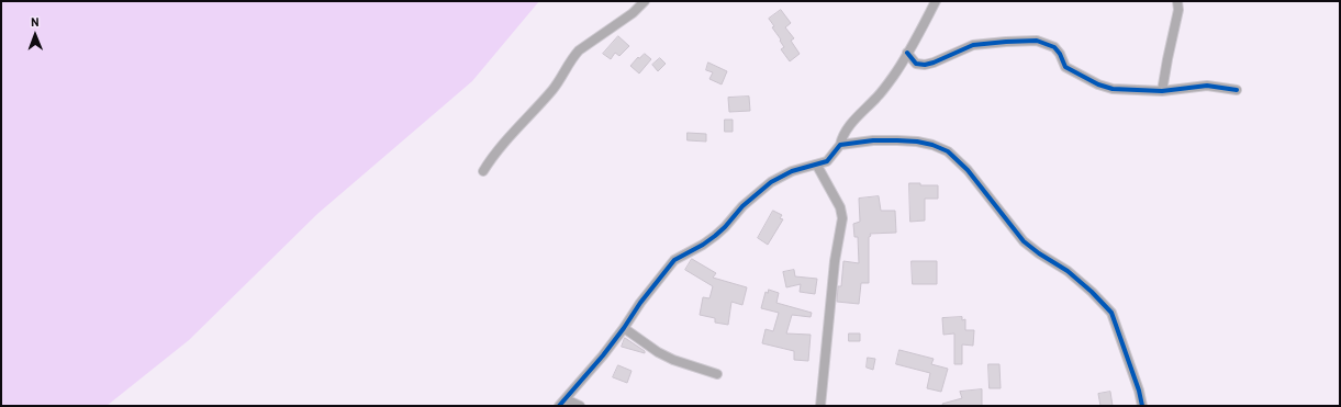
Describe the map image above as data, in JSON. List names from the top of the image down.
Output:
{
  "north": "top"
}
